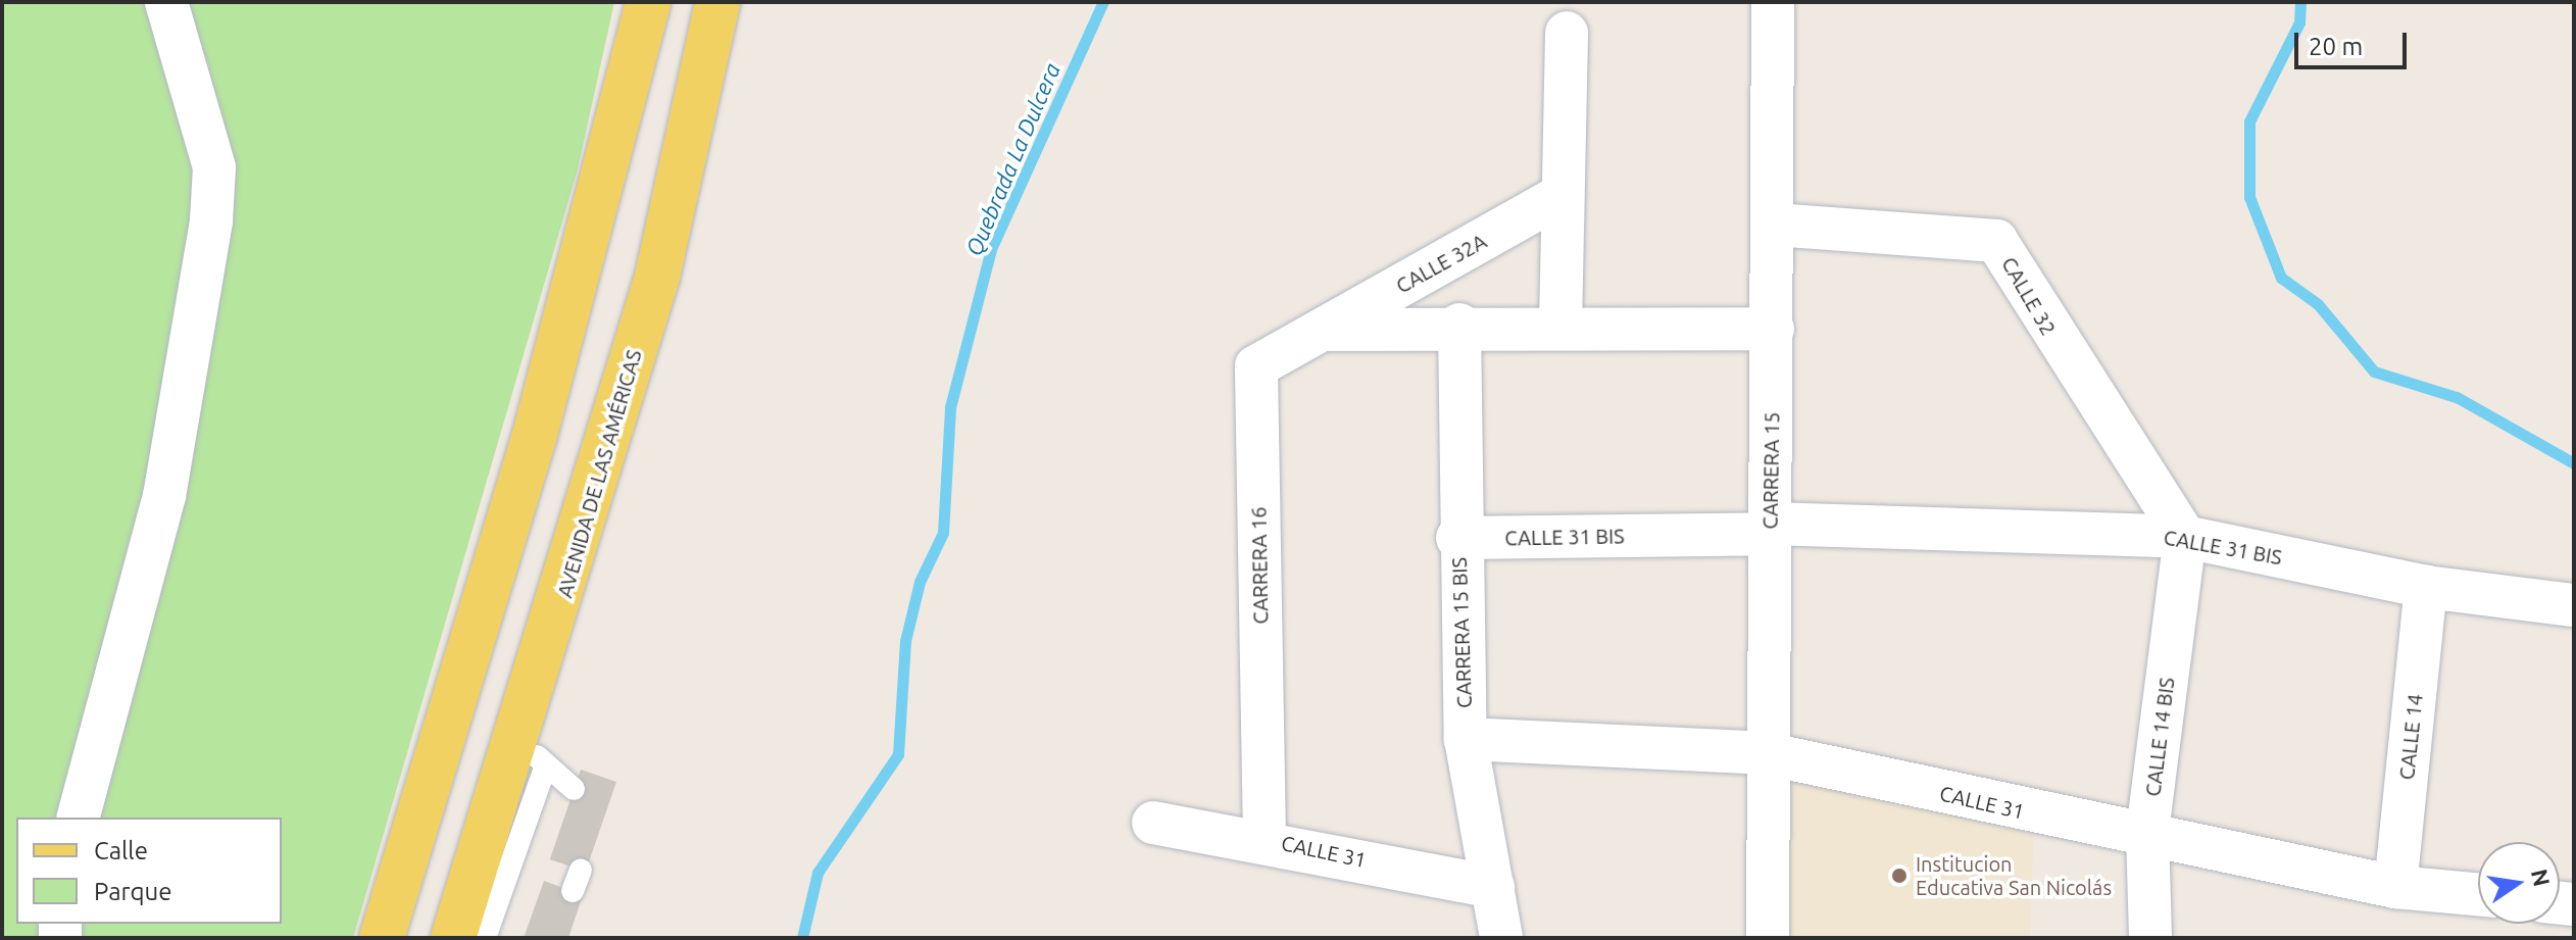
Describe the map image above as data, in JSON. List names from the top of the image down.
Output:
{
  "streets": {
    "main road": ["AVENIDA DE LAS AMÉRICAS"],
    "street": [
      "CALLE 32A",
      "CALLE 32",
      "CARRERA 15",
      "CALLE 31 BIS",
      "CARRERA 16",
      "CARRERA 15 BIS",
      "CALLE 14 BIS",
      "CALLE 14",
      "CALLE 31"
    ]
  },
  "crossings": [
    ["CALLE 32A", "CARRERA 16"],
    ["CALLE 32", "CARRERA 15"],
    ["CALLE 32", "CALLE 31 BIS"],
    ["CALLE 32", "CALLE 14 BIS"],
    ["CARRERA 15", "CALLE 31 BIS"],
    ["CARRERA 15", "CALLE 31"],
    ["CALLE 31 BIS", "CARRERA 15 BIS"],
    ["CALLE 31 BIS", "CALLE 14 BIS"],
    ["CALLE 31 BIS", "CALLE 14"],
    ["CARRERA 16", "CALLE 31"],
    ["CARRERA 15 BIS", "CALLE 31"],
    ["CALLE 14 BIS", "CALLE 31"],
    ["CALLE 14", "CALLE 31"]
  ],
  "water": ["Quebrada La Dulcera"],
  "places": ["Institucion Educativa San Nicolás"],
  "legend": ["Calle", "Parque"],
  "scale_bar": "20 m",
  "north": "right"
}
